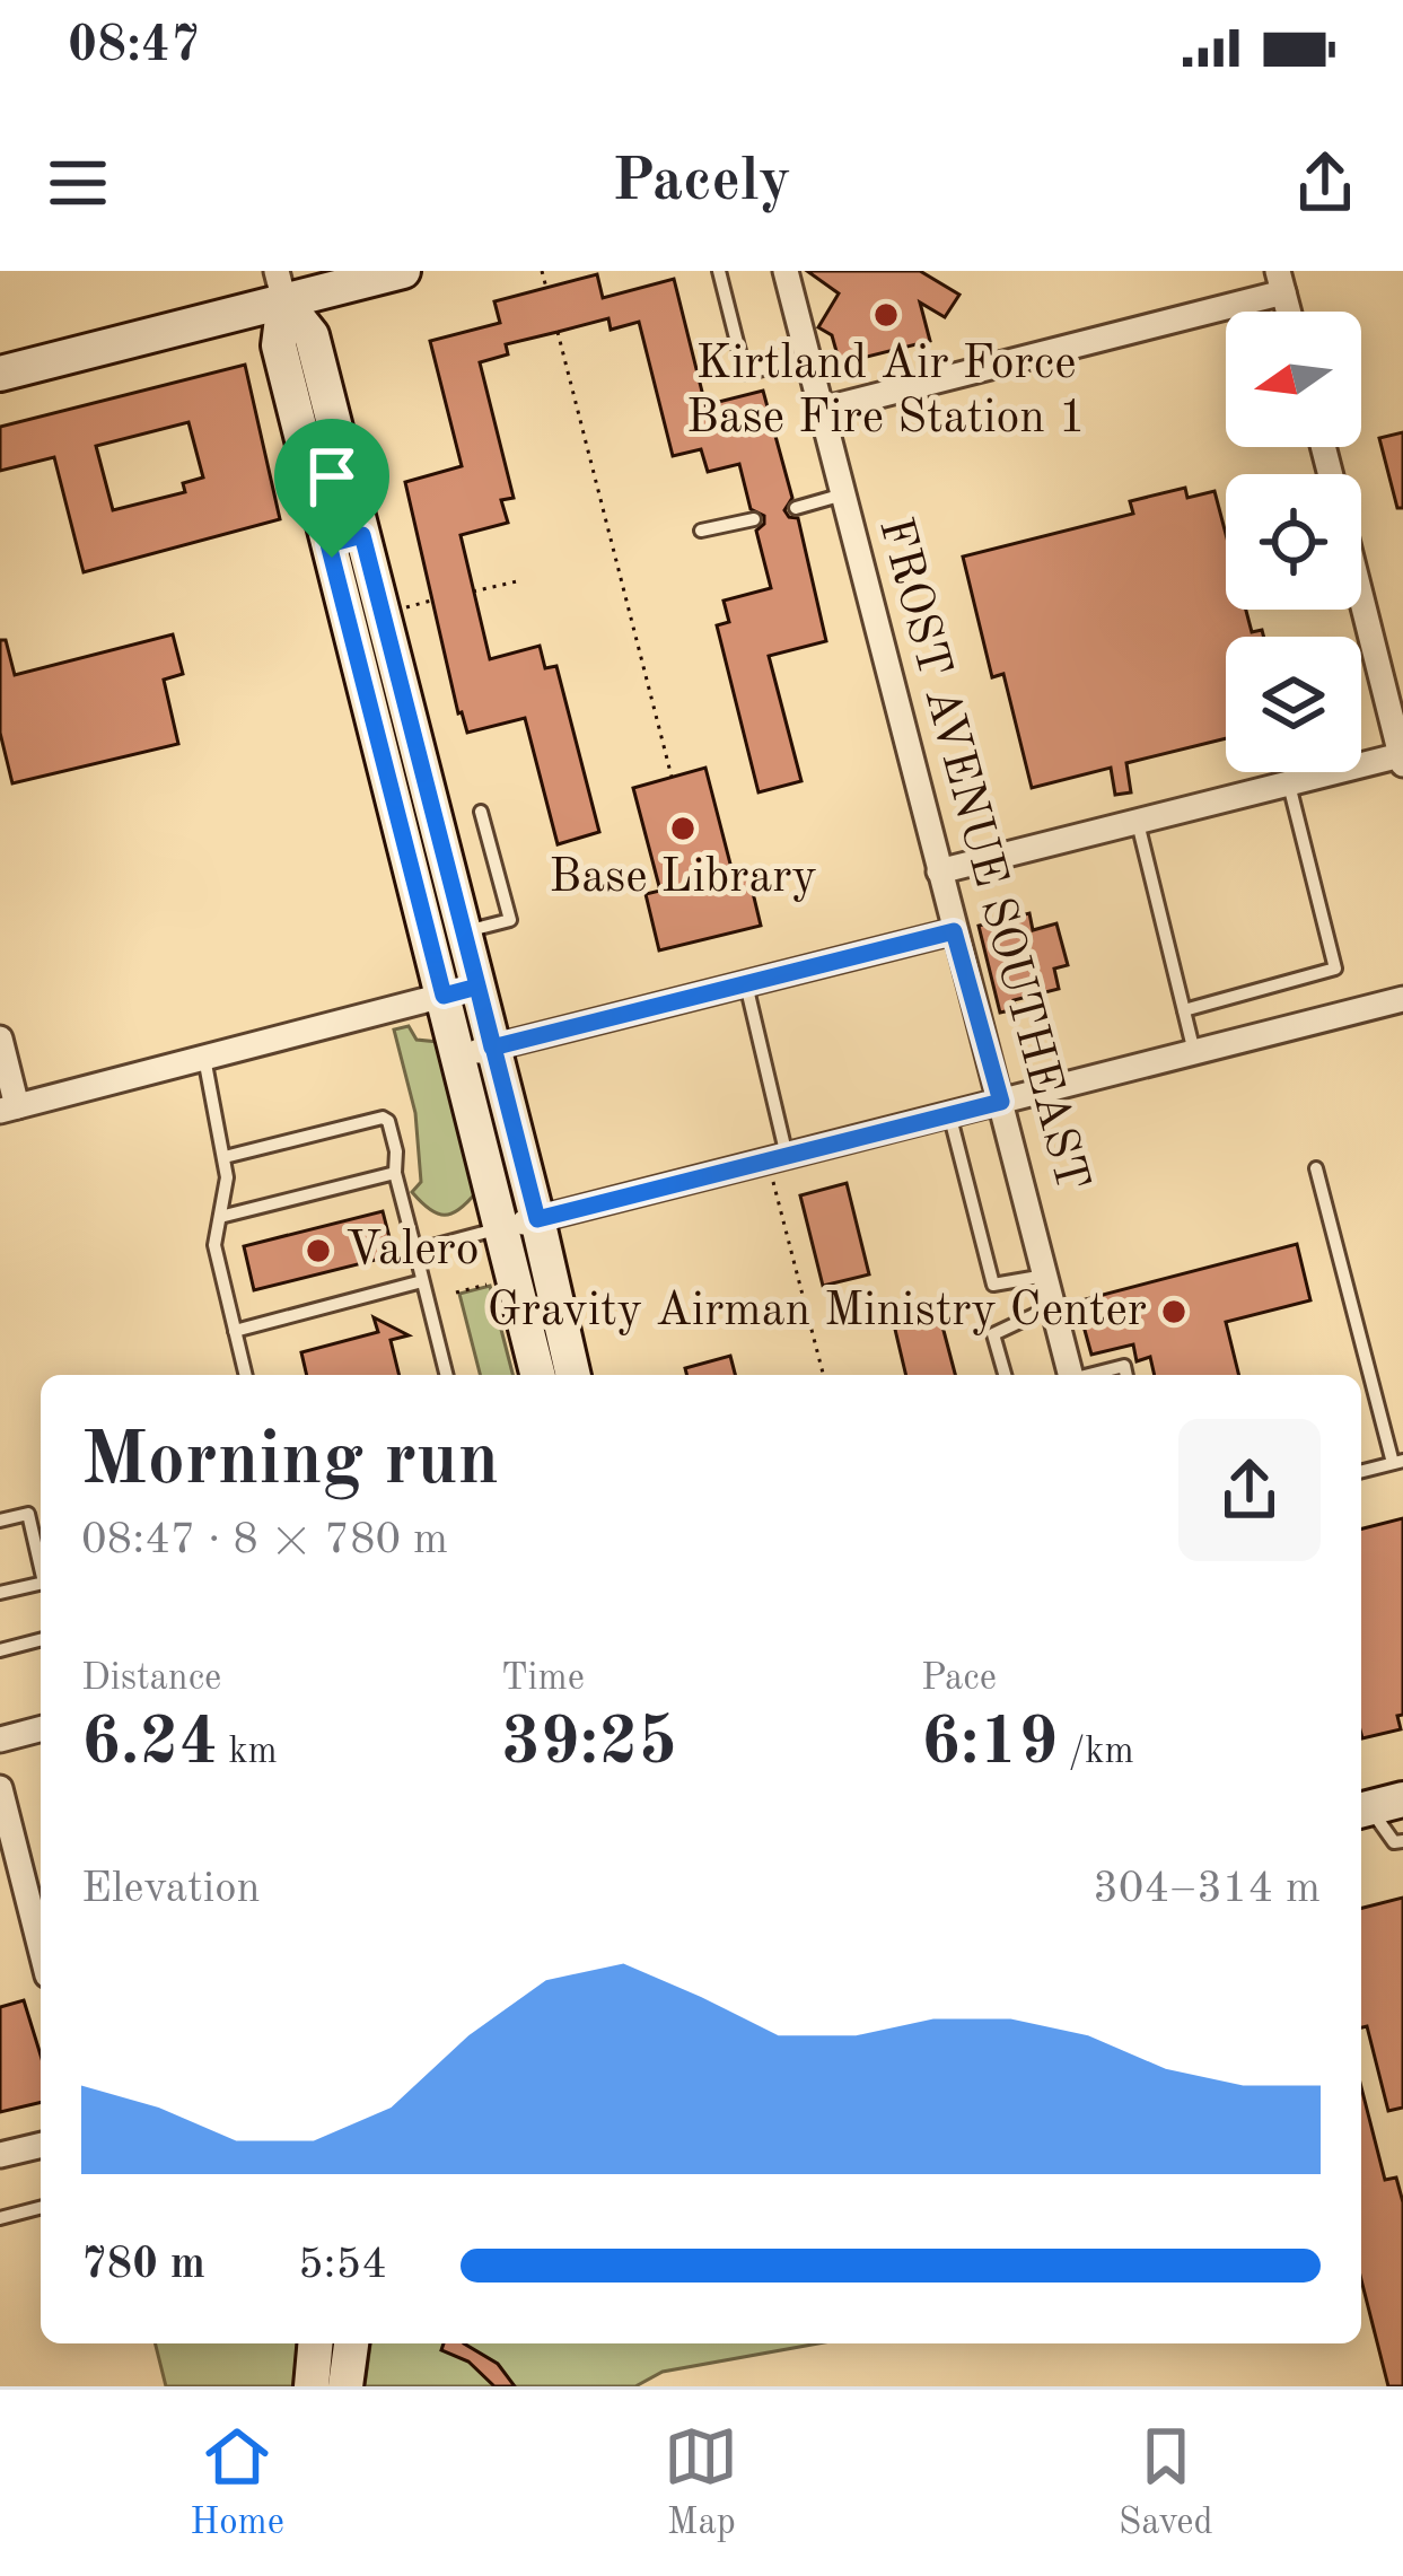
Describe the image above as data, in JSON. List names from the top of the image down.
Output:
{
  "streets": {
    "street": ["FROST AVENUE SOUTHEAST"]
  },
  "places": [
    "Kirtland Air Force Base Fire Station 1",
    "Base Library",
    "Valero",
    "Gravity Airman Ministry Center"
  ],
  "north": "left",
  "page": {
    "status": "08:47",
    "header": "Pacely",
    "heading": ["Morning run", "08:47 · 8 × 780 m"],
    "stats": [
      ["Distance", "6.24 km"],
      ["Time", "39:25"],
      ["Pace", "6:19 /km"]
    ],
    "chart": ["Elevation", "304–314 m"],
    "list": [
      {
        "name": "780 m",
        "note": "5:54"
      }
    ],
    "tabs": ["Home", "Map", "Saved"]
  }
}
